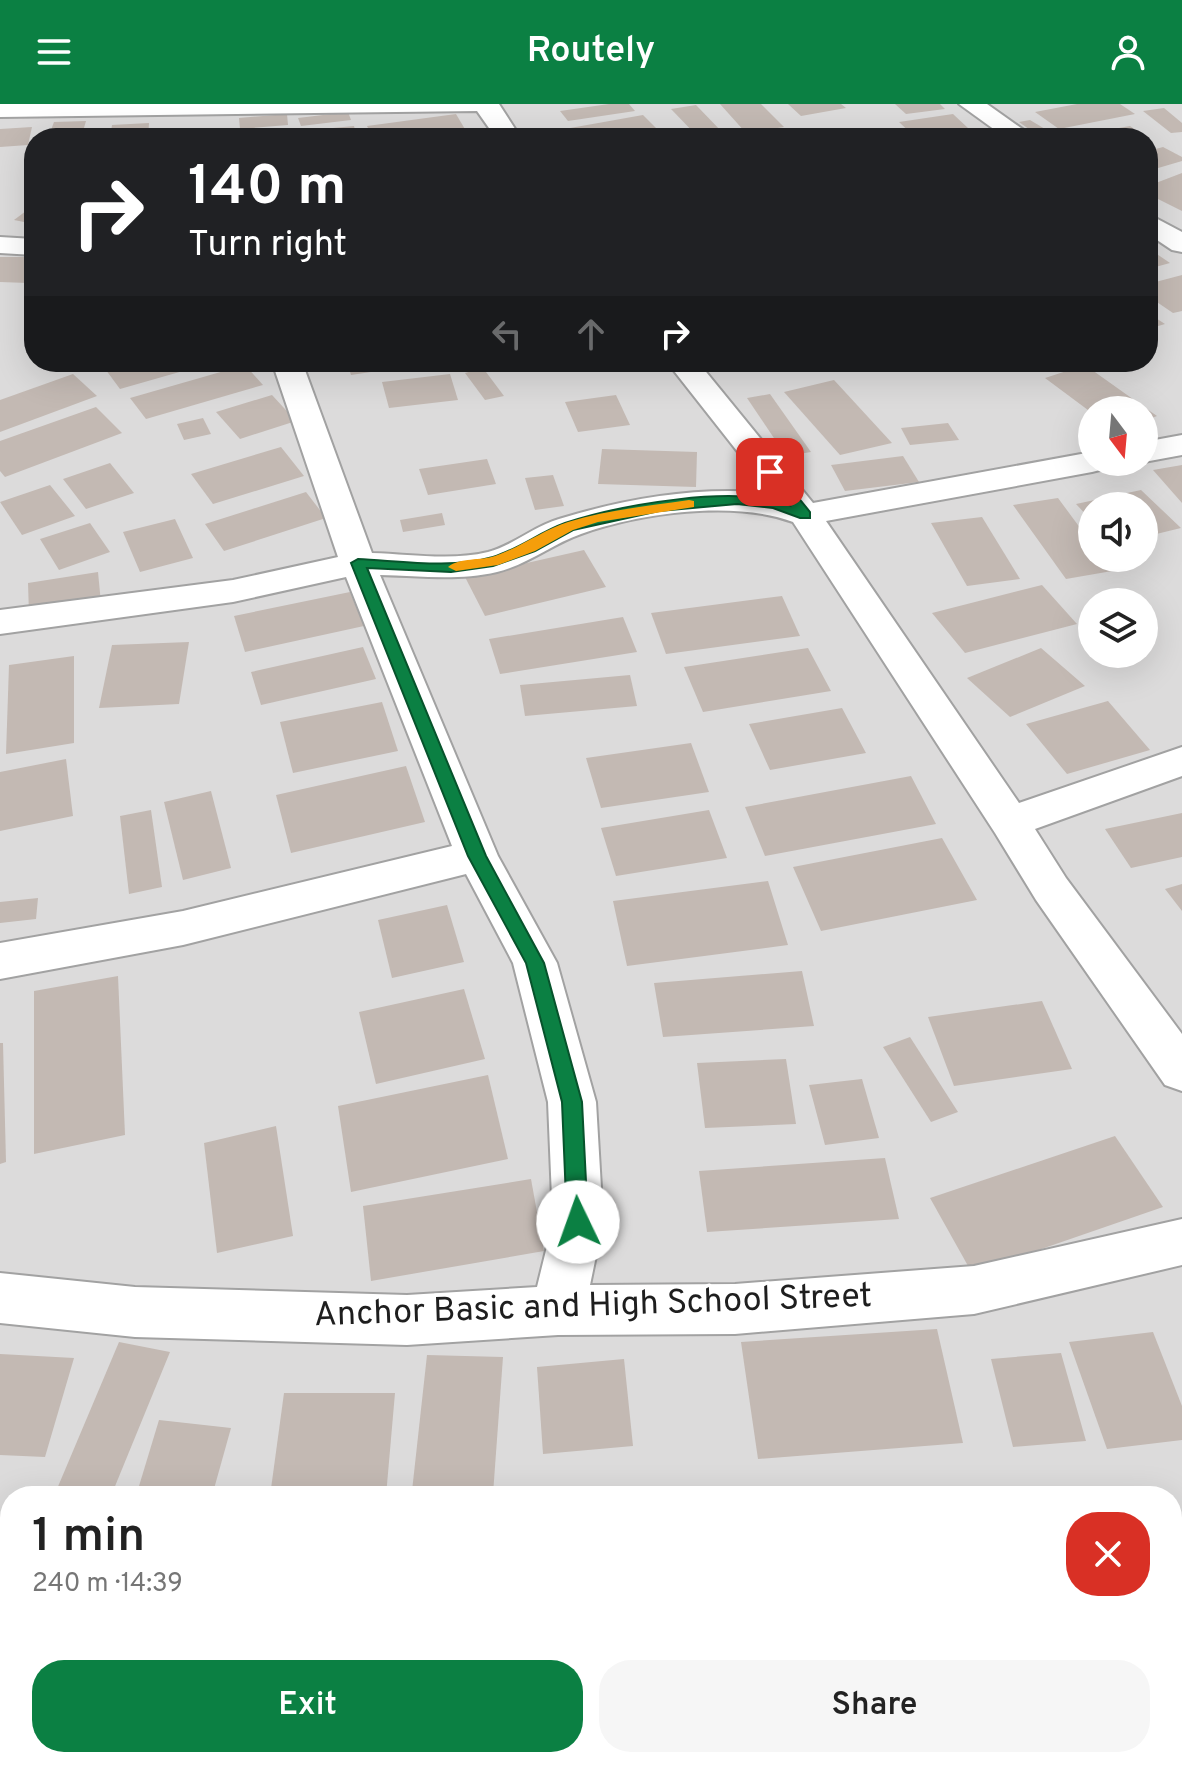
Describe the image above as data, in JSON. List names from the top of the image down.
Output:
{
  "streets": {
    "street": ["Anchor Basic and High School Street"]
  },
  "north": "bottom",
  "page": {
    "header": "Routely",
    "turn": ["140 m", "Turn right"],
    "heading": ["1 min", "240 m · 14:39"],
    "buttons": ["Exit", "Share"]
  }
}
